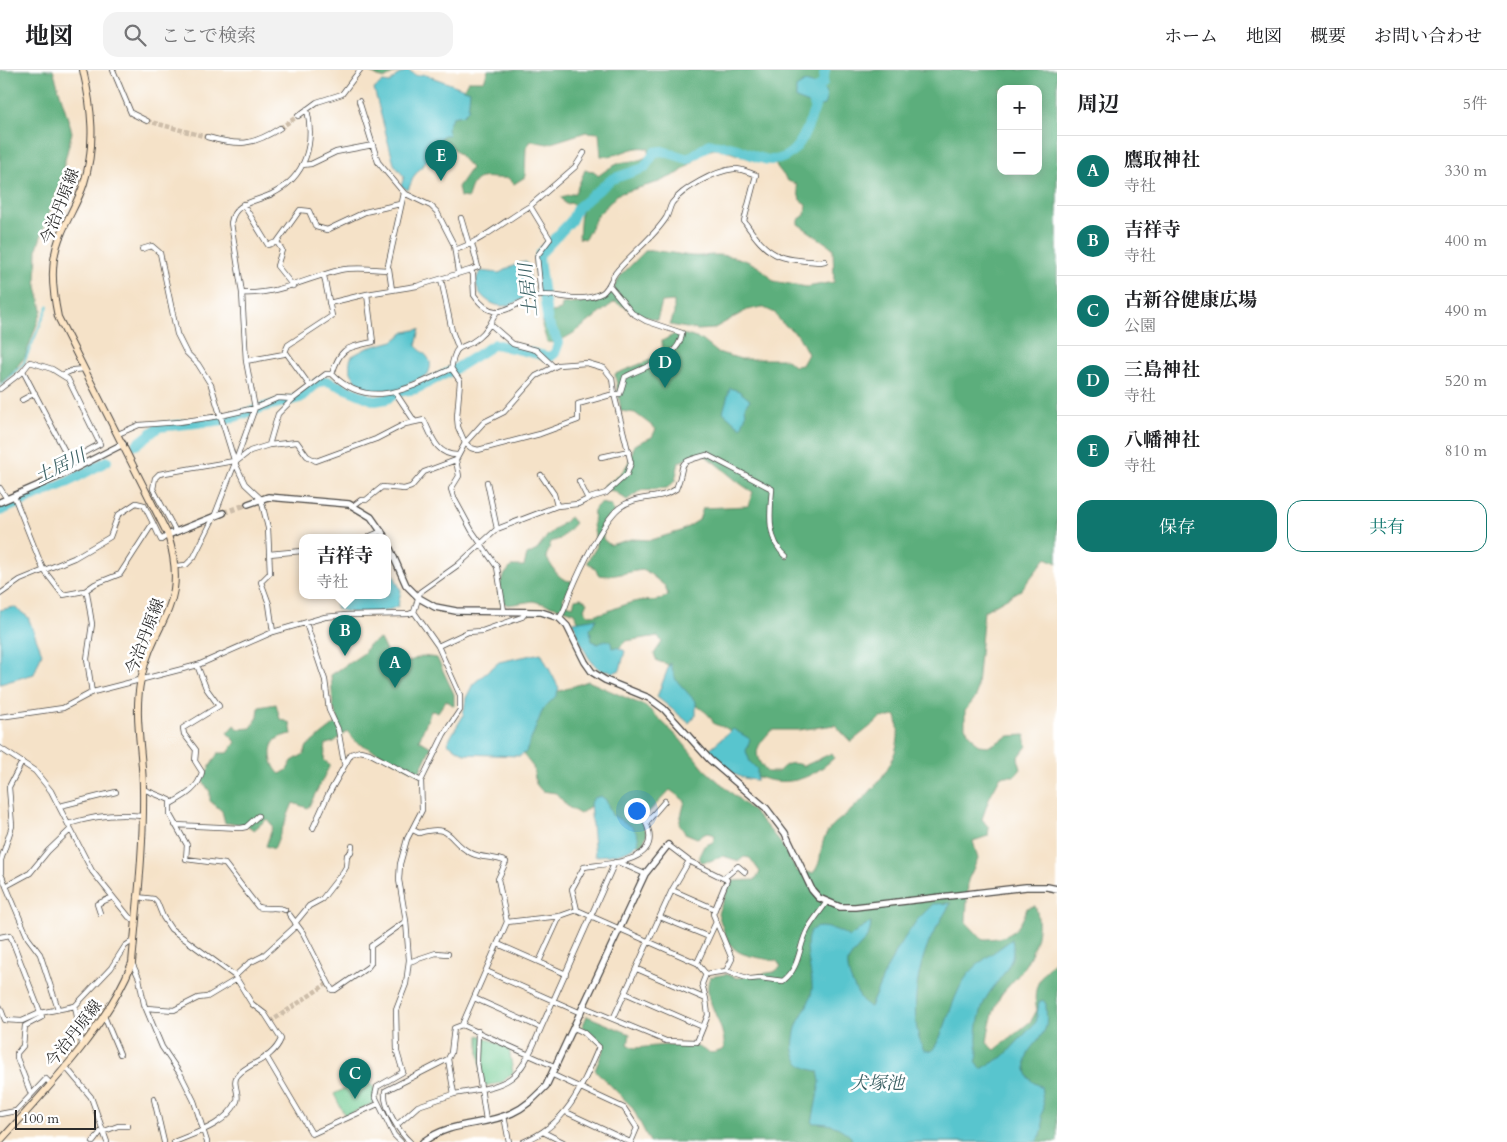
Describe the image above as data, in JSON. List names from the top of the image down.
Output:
{
  "streets": {
    "main road": ["今治丹原線"]
  },
  "water": ["土居川", "犬塚池"],
  "scale_bar": "100 m",
  "page": {
    "header": "地図",
    "search": "ここで検索",
    "nav": [
      "ホーム",
      "地図",
      "概要",
      "お問い合わせ"
    ],
    "heading": ["周辺", "5件"],
    "map_buttons": ["+", "−"],
    "list": [
      {
        "mark": "A",
        "name": "鷹取神社",
        "note": "寺社",
        "value": "330 m"
      },
      {
        "mark": "B",
        "name": "吉祥寺",
        "note": "寺社",
        "value": "400 m"
      },
      {
        "mark": "C",
        "name": "古新谷健康広場",
        "note": "公園",
        "value": "490 m"
      },
      {
        "mark": "D",
        "name": "三島神社",
        "note": "寺社",
        "value": "520 m"
      },
      {
        "mark": "E",
        "name": "八幡神社",
        "note": "寺社",
        "value": "810 m"
      }
    ],
    "pins": [
      "E",
      "D",
      "B",
      "A",
      "C"
    ],
    "buttons": ["保存", "共有"],
    "popup": ["吉祥寺", "寺社"],
    "scale": "100 m"
  }
}
